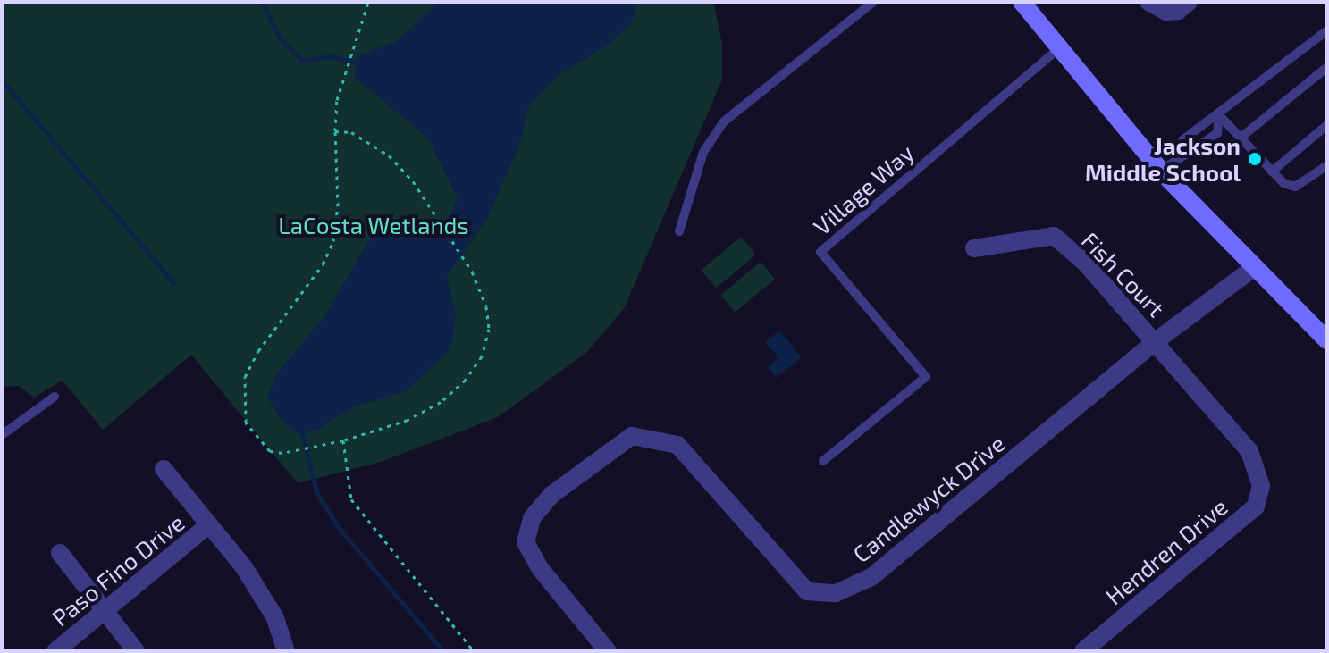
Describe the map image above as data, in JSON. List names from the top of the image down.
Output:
{
  "streets": {
    "street": [
      "Fish Court",
      "Candlewyck Drive",
      "Hendren Drive",
      "Paso Fino Drive"
    ],
    "lane": ["Village Way"]
  },
  "crossings": [
    ["Fish Court", "Candlewyck Drive"],
    ["Fish Court", "Hendren Drive"],
    ["Candlewyck Drive", "Hendren Drive"]
  ],
  "parks": ["LaCosta Wetlands"],
  "places": ["Jackson Middle School"]
}
